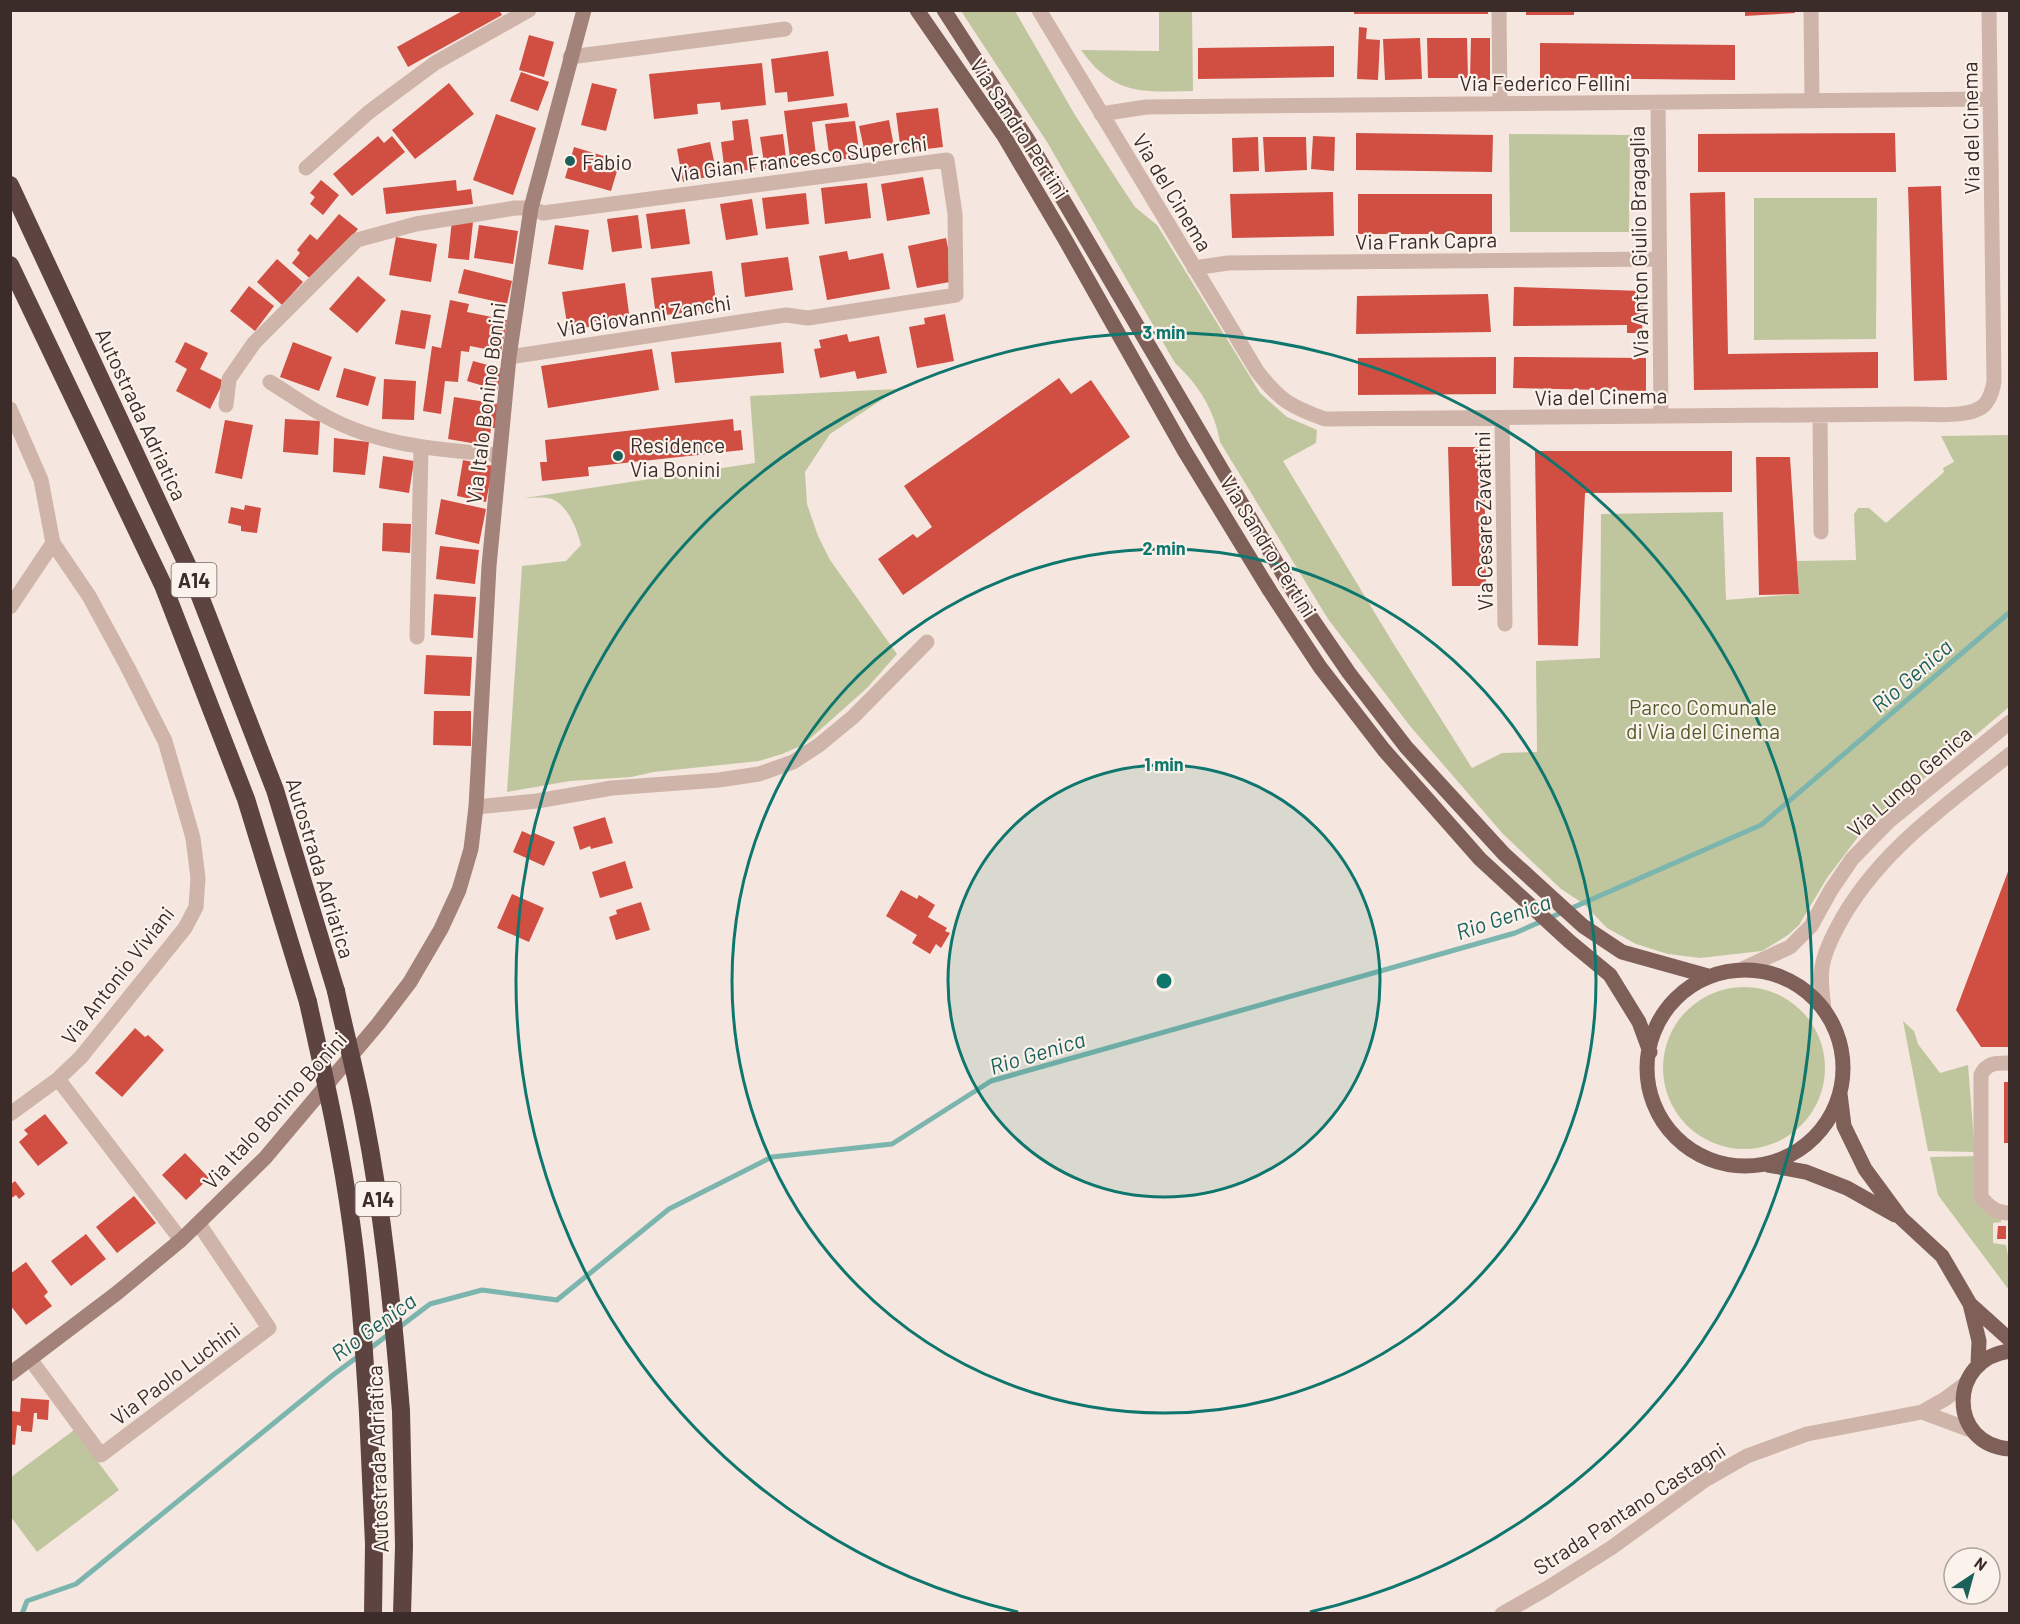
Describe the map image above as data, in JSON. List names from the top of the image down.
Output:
{
  "streets": {
    "highway": ["Autostrada Adriatica", "A14"],
    "main road": ["Via Sandro Pertini", "Via Italo Bonino Bonini"],
    "street": [
      "Via Federico Fellini",
      "Via del Cinema",
      "Via Gian Francesco Superchi",
      "Via Frank Capra",
      "Via Anton Giulio Bragaglia",
      "Via Giovanni Zanchi",
      "Via Cesare Zavattini",
      "Via Lungo Genica",
      "Via Antonio Viviani",
      "Via Paolo Luchini",
      "Strada Pantano Castagni"
    ]
  },
  "crossings": [
    ["Via Federico Fellini", "Via del Cinema"],
    ["Via Federico Fellini", "Via Anton Giulio Bragaglia"],
    ["Via Sandro Pertini", "Via Lungo Genica"],
    ["Via del Cinema", "Via Frank Capra"],
    ["Via del Cinema", "Via Anton Giulio Bragaglia"],
    ["Via del Cinema", "Via Cesare Zavattini"],
    ["Via Gian Francesco Superchi", "Via Giovanni Zanchi"],
    ["Via Gian Francesco Superchi", "Via Italo Bonino Bonini"],
    ["Via Frank Capra", "Via Anton Giulio Bragaglia"],
    ["Via Giovanni Zanchi", "Via Italo Bonino Bonini"],
    ["Via Italo Bonino Bonini", "Via Paolo Luchini"]
  ],
  "water": ["Rio Genica"],
  "parks": ["Parco Comunale di Via del Cinema"],
  "places": ["Fabio", "Residence Via Bonini"],
  "north": "top right",
  "rings": ["3 min", "2 min", "1 min"]
}
